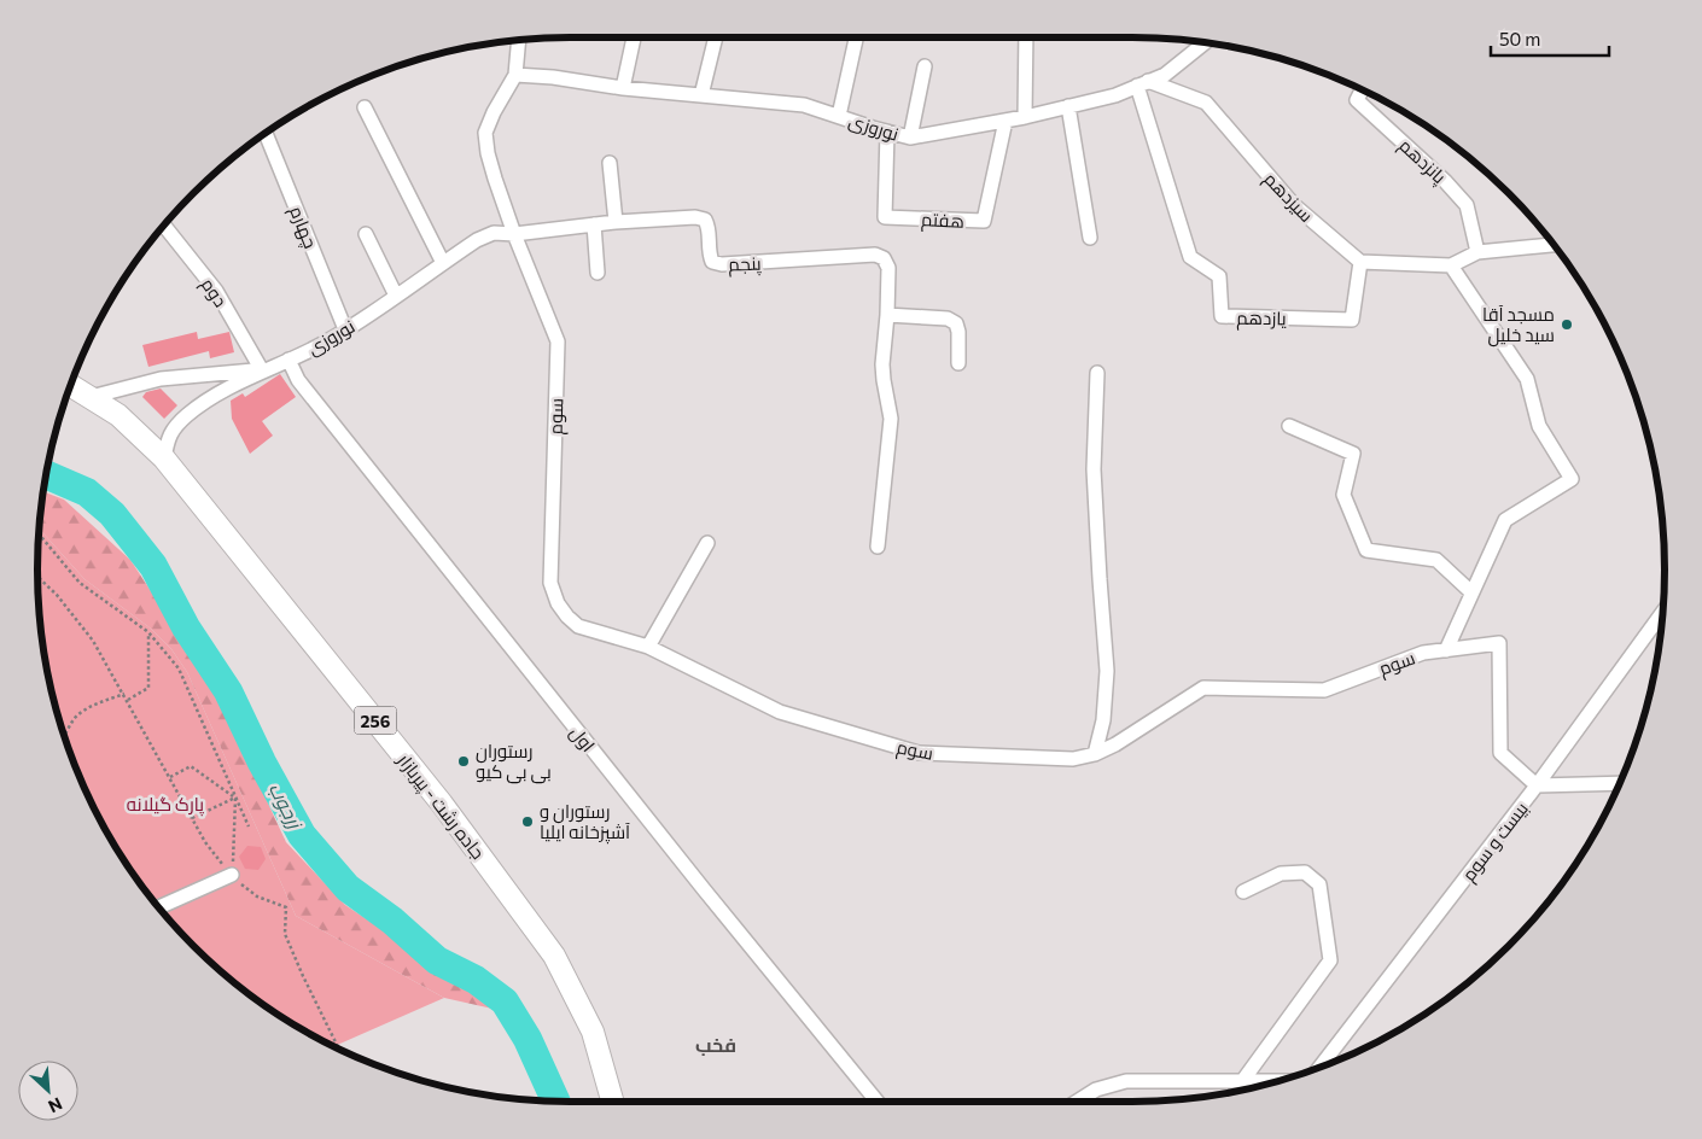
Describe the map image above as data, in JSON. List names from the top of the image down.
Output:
{
  "streets": {
    "main road": ["256", "جاده رشت - پیربازار"],
    "street": [
      "نوروزی",
      "پانزدهم",
      "سیزدهم",
      "هفتم",
      "چهارم",
      "پنجم",
      "دوم",
      "یازدهم",
      "سوم",
      "اول",
      "بیست و سوم"
    ]
  },
  "crossings": [
    ["نوروزی", "سیزدهم"],
    ["نوروزی", "هفتم"],
    ["نوروزی", "چهارم"],
    ["نوروزی", "پنجم"],
    ["نوروزی", "دوم"],
    ["نوروزی", "یازدهم"],
    ["نوروزی", "سوم"],
    ["نوروزی", "اول"],
    ["نوروزی", "جاده رشت - پیربازار"],
    ["سیزدهم", "یازدهم"],
    ["پنجم", "سوم"],
    ["سوم", "بیست و سوم"]
  ],
  "districts": ["فخب"],
  "water": ["زرجوب"],
  "parks": ["پارک گیلانه"],
  "places": ["مسجد آقا سید خلیل", "رستوران بی بی کیو", "رستوران و آشپزخانه ایلیا"],
  "scale_bar": "50 m",
  "north": "bottom right"
}
